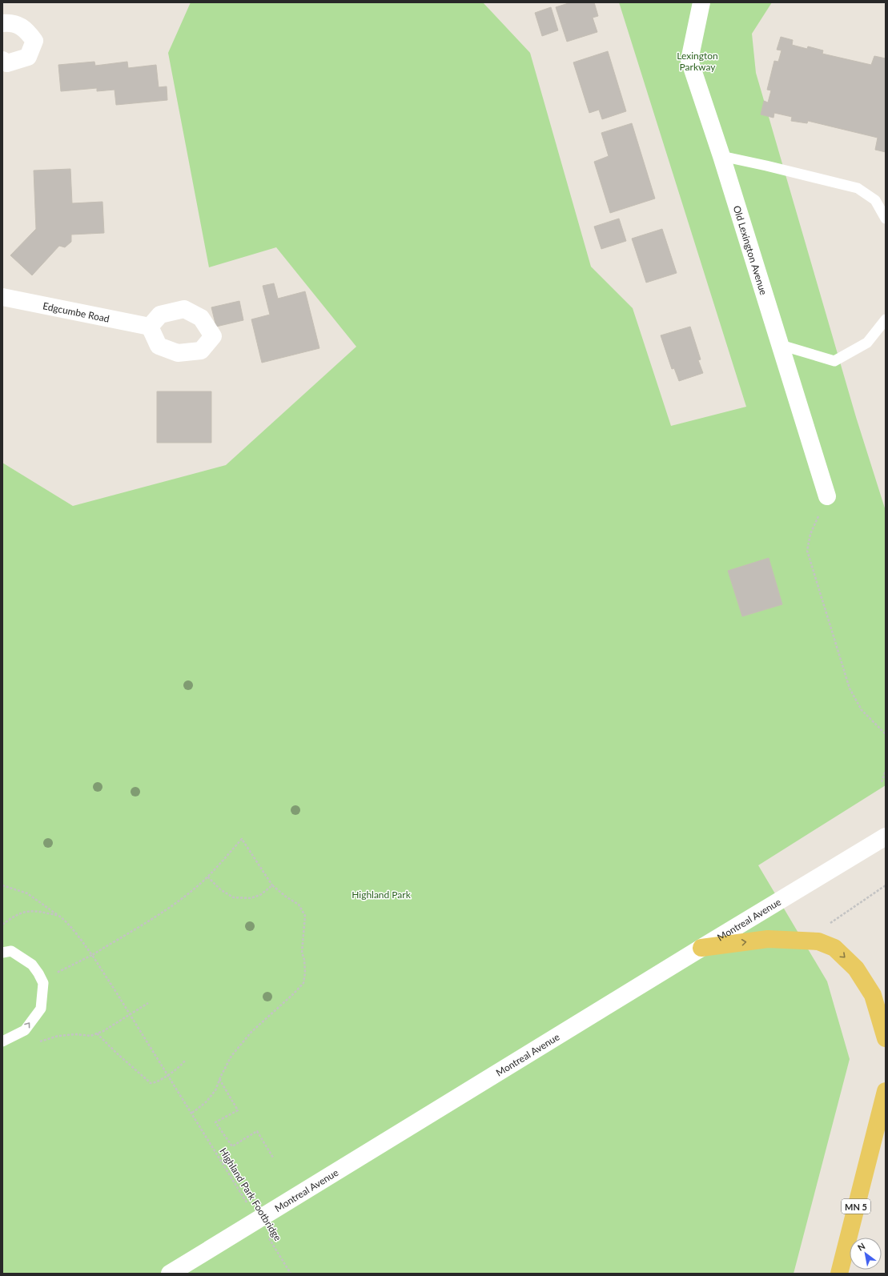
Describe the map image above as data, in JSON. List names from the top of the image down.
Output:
{
  "streets": {
    "main road": [
      "Old Lexington Avenue",
      "Edgcumbe Road",
      "Montreal Avenue",
      "MN 5"
    ],
    "path": ["Highland Park Footbridge"]
  },
  "parks": ["Lexington Parkway", "Highland Park"],
  "north": "top left"
}
